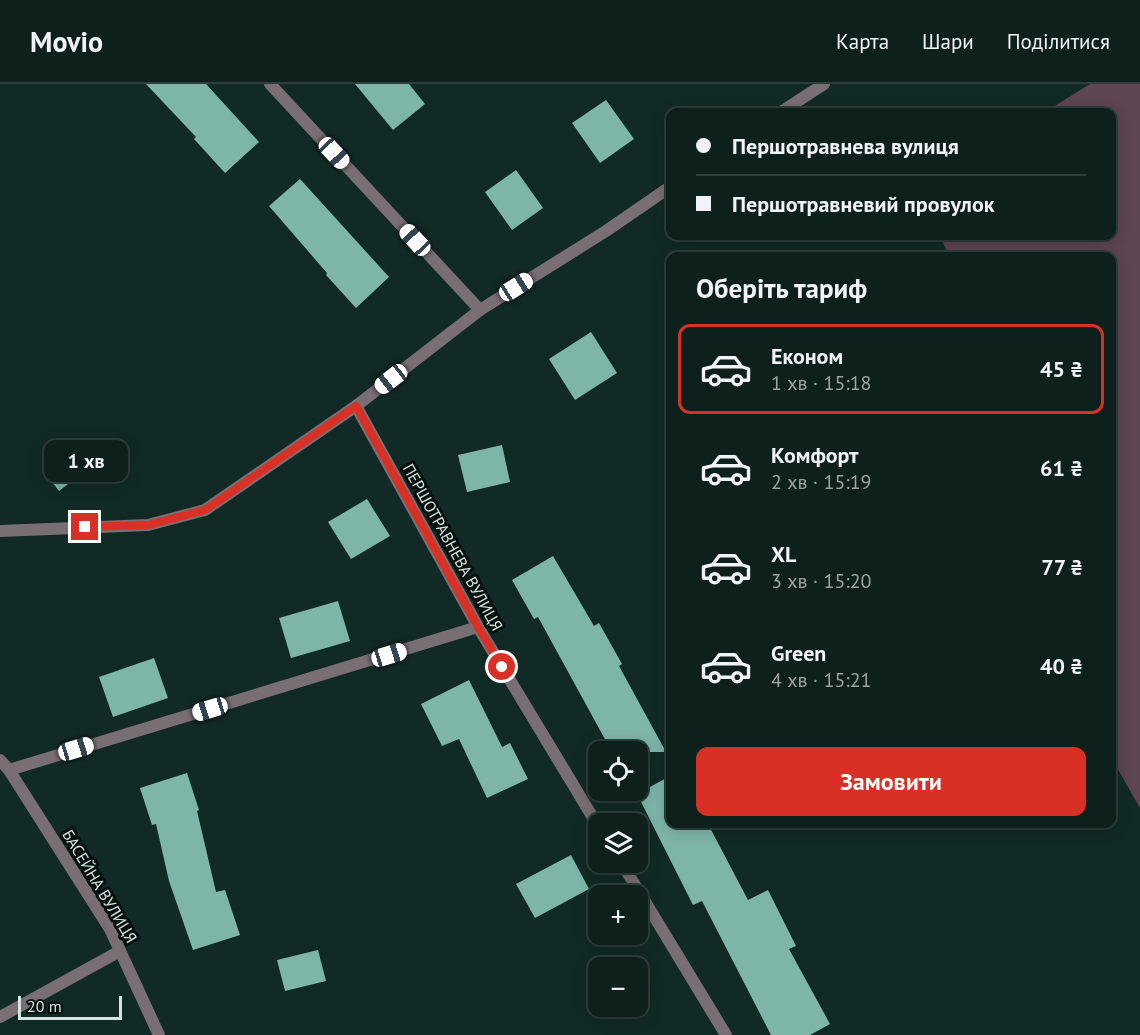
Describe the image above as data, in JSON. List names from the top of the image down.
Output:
{
  "streets": {
    "street": ["ПЕРШОТРАВНЕВА ВУЛИЦЯ", "БАСЕЙНА ВУЛИЦЯ"]
  },
  "scale_bar": "20 m",
  "page": {
    "header": "Movio",
    "nav": ["Карта", "Шари", "Поділитися"],
    "banner": ["Першотравнева вулиця", "Першотравневий провулок"],
    "heading": "Оберіть тариф",
    "list": [
      {
        "name": "Економ",
        "note": "1 хв · 15:18",
        "value": "45 ₴"
      },
      {
        "name": "Комфорт",
        "note": "2 хв · 15:19",
        "value": "61 ₴"
      },
      {
        "name": "XL",
        "note": "3 хв · 15:20",
        "value": "77 ₴"
      },
      {
        "name": "Green",
        "note": "4 хв · 15:21",
        "value": "40 ₴"
      }
    ],
    "bubble": "1 хв",
    "buttons": "Замовити",
    "map_buttons": ["+", "−"],
    "scale": "20 m"
  }
}
